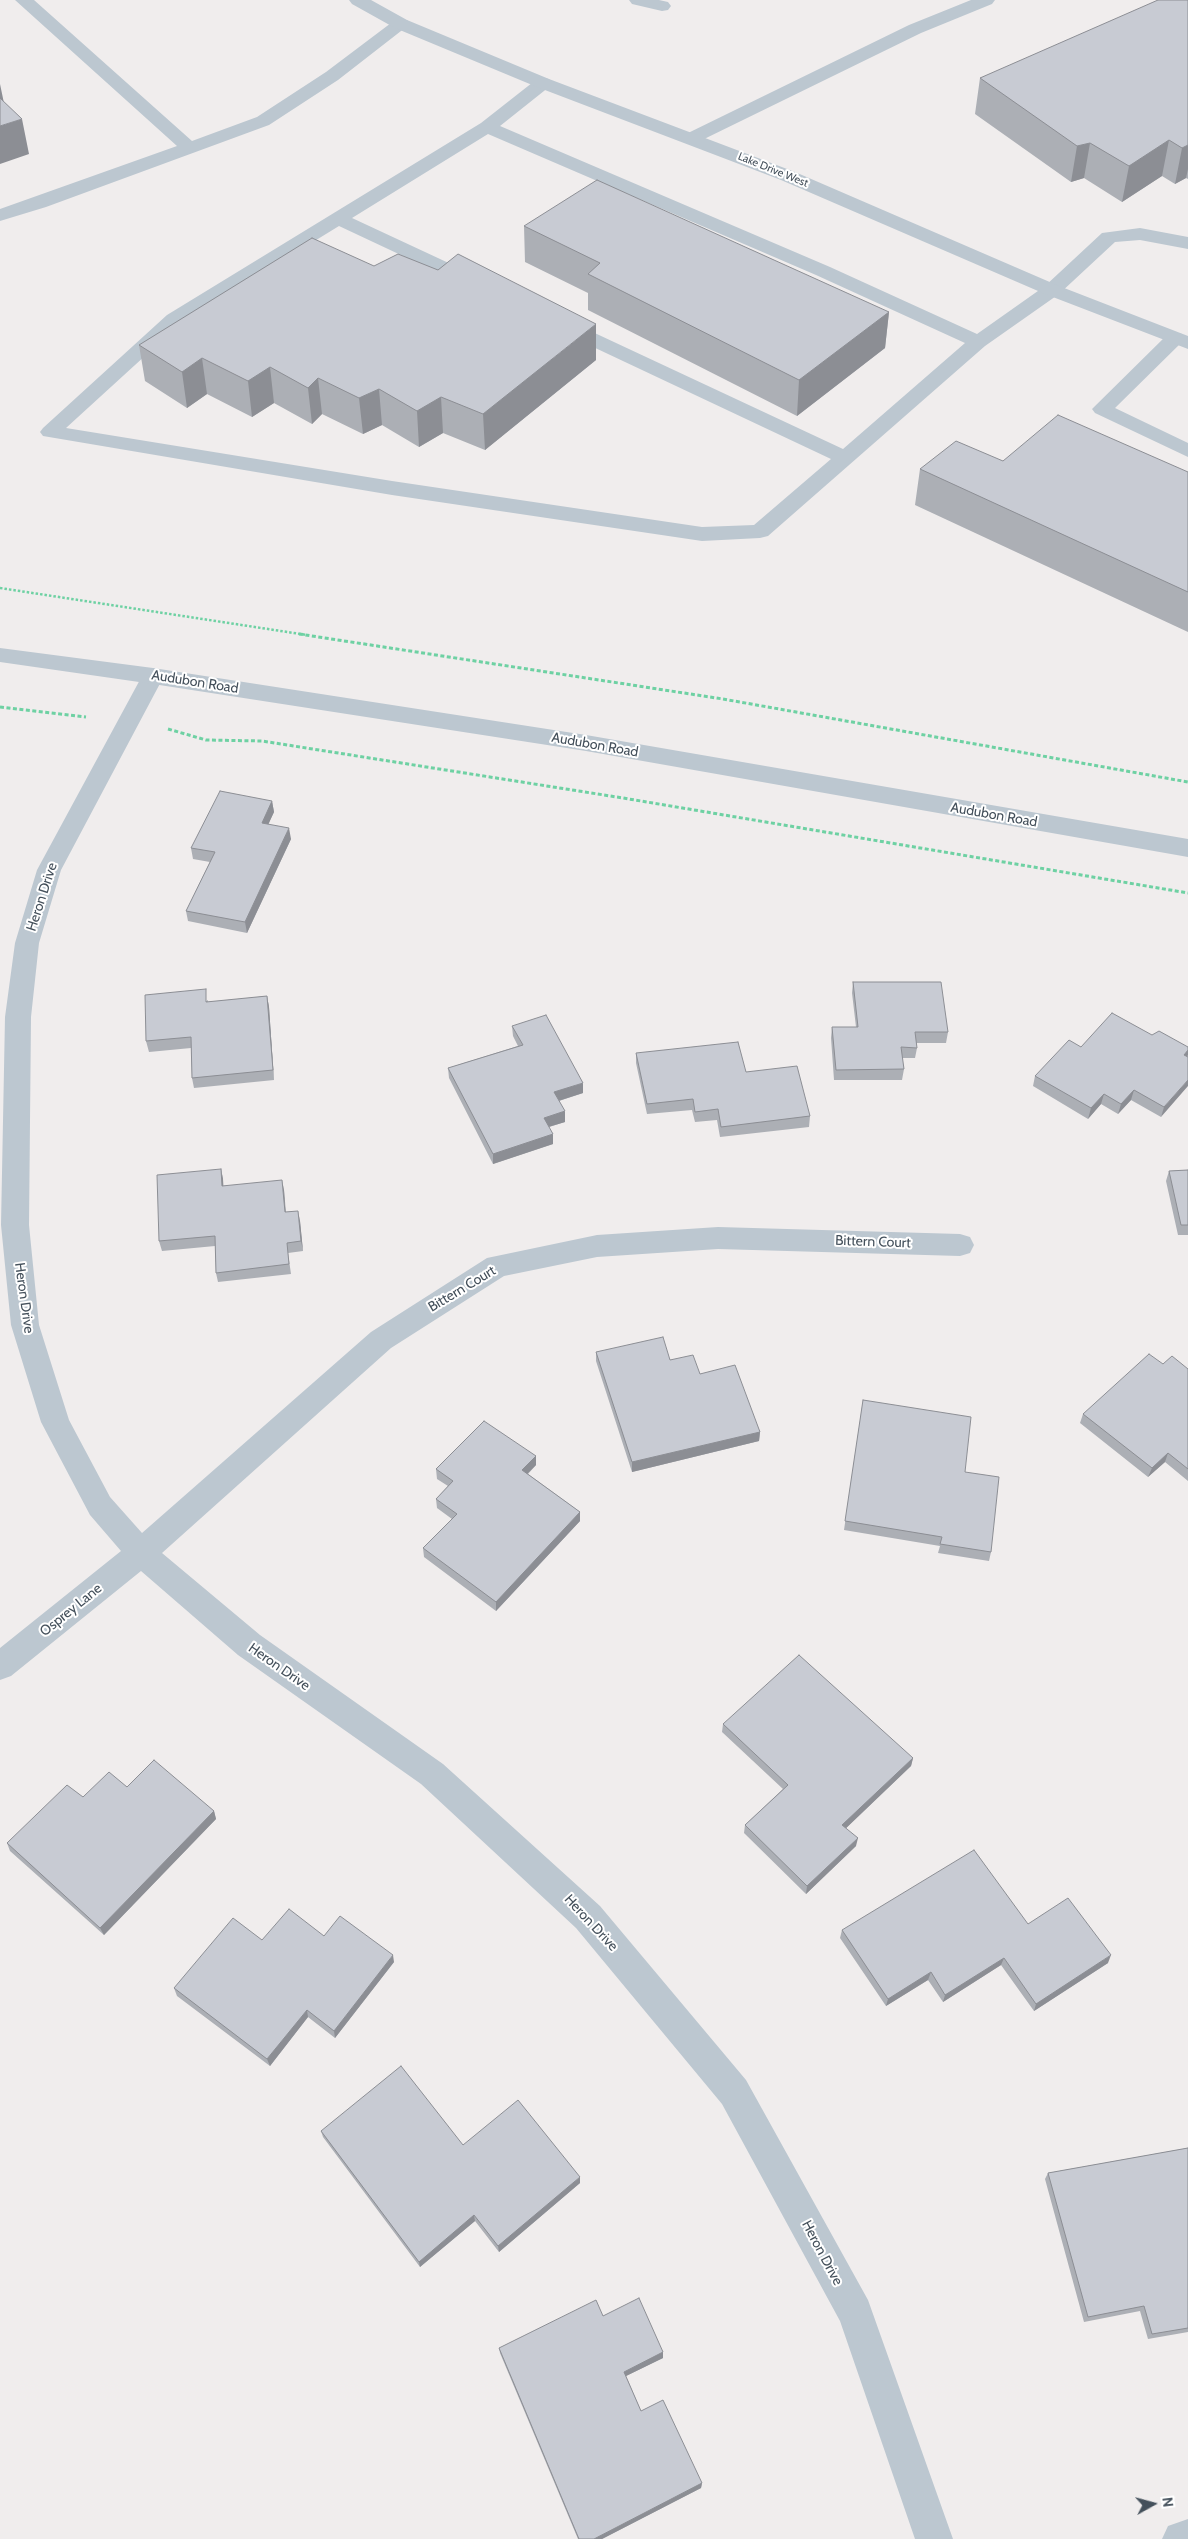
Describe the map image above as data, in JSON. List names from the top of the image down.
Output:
{
  "streets": {
    "street": [
      "Lake Drive West",
      "Audubon Road",
      "Heron Drive",
      "Bittern Court",
      "Osprey Lane"
    ]
  },
  "crossings": [
    ["Audubon Road", "Heron Drive"],
    ["Heron Drive", "Bittern Court"],
    ["Heron Drive", "Osprey Lane"],
    ["Bittern Court", "Osprey Lane"]
  ],
  "north": "right"
}
